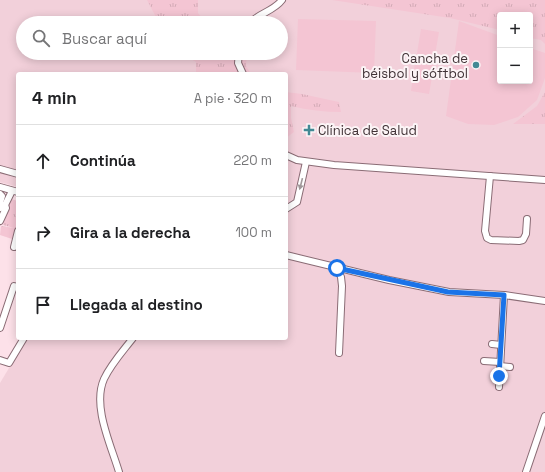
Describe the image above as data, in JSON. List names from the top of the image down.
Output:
{
  "places": {
    "other": ["Cancha de béisbol y sóftbol"],
    "health": ["Clínica de Salud"]
  },
  "page": {
    "map_buttons": ["+", "−"],
    "search": "Buscar aquí",
    "heading": ["4 min", "A pie · 320 m"],
    "list": [
      ["Continúa", "220 m"],
      ["Gira a la derecha", "100 m"],
      "Llegada al destino"
    ]
  }
}
